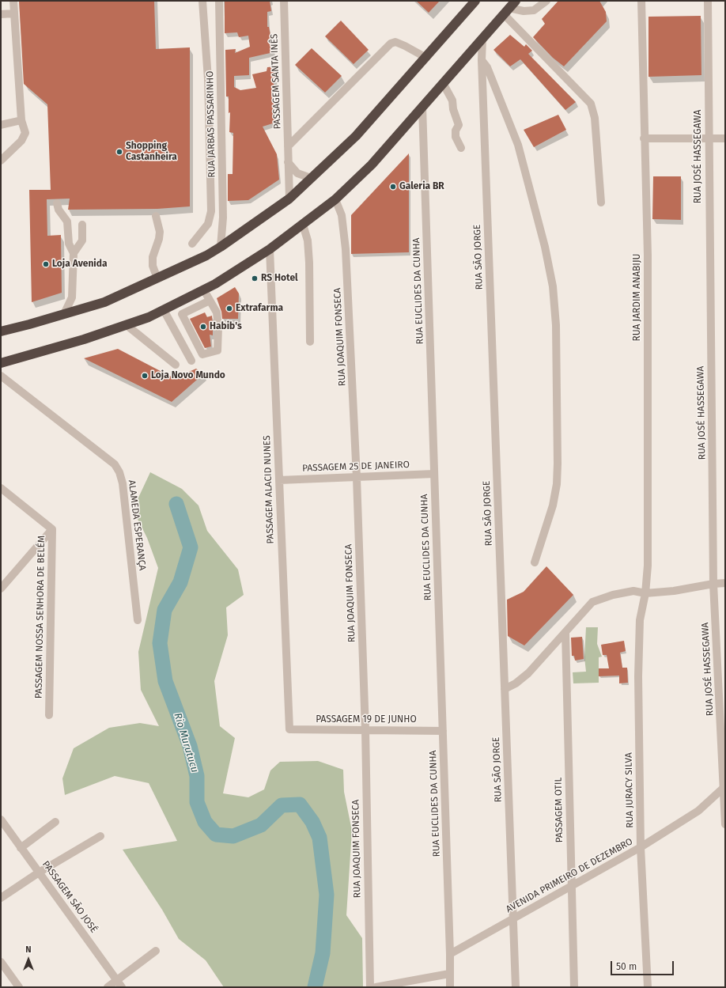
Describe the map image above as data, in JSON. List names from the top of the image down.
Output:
{
  "streets": {
    "street": [
      "PASSAGEM SANTA INÊS",
      "RUA JARBAS PASSARINHO",
      "RUA JOSÉ HASSEGAWA",
      "RUA SÃO JORGE",
      "RUA EUCLIDES DA CUNHA",
      "RUA JARDIM ANABIJU",
      "RUA JOAQUIM FONSECA",
      "PASSAGEM 25 DE JANEIRO",
      "PASSAGEM ALACID NUNES",
      "ALAMEDA ESPERANÇA",
      "PASSAGEM NOSSA SENHORA DE BELÉM",
      "PASSAGEM 19 DE JUNHO",
      "RUA JURACY SILVA",
      "PASSAGEM OTIL",
      "AVENIDA PRIMEIRO DE DEZEMBRO",
      "PASSAGEM SÃO JOSÉ"
    ]
  },
  "crossings": [
    ["RUA JOSÉ HASSEGAWA", "AVENIDA PRIMEIRO DE DEZEMBRO"],
    ["RUA SÃO JORGE", "AVENIDA PRIMEIRO DE DEZEMBRO"],
    ["RUA EUCLIDES DA CUNHA", "PASSAGEM 25 DE JANEIRO"],
    ["RUA EUCLIDES DA CUNHA", "PASSAGEM 19 DE JUNHO"],
    ["RUA EUCLIDES DA CUNHA", "AVENIDA PRIMEIRO DE DEZEMBRO"],
    ["RUA JARDIM ANABIJU", "RUA JURACY SILVA"],
    ["RUA JOAQUIM FONSECA", "PASSAGEM 25 DE JANEIRO"],
    ["RUA JOAQUIM FONSECA", "PASSAGEM 19 DE JUNHO"],
    ["PASSAGEM 25 DE JANEIRO", "PASSAGEM ALACID NUNES"],
    ["PASSAGEM ALACID NUNES", "PASSAGEM 19 DE JUNHO"],
    ["RUA JURACY SILVA", "AVENIDA PRIMEIRO DE DEZEMBRO"],
    ["PASSAGEM OTIL", "AVENIDA PRIMEIRO DE DEZEMBRO"]
  ],
  "water": ["Rio Murutucu"],
  "places": [
    "Shopping Castanheira",
    "Galeria BR",
    "Loja Avenida",
    "RS Hotel",
    "Extrafarma",
    "Habib's",
    "Loja Novo Mundo"
  ],
  "scale_bar": "50 m",
  "north": "top"
}
